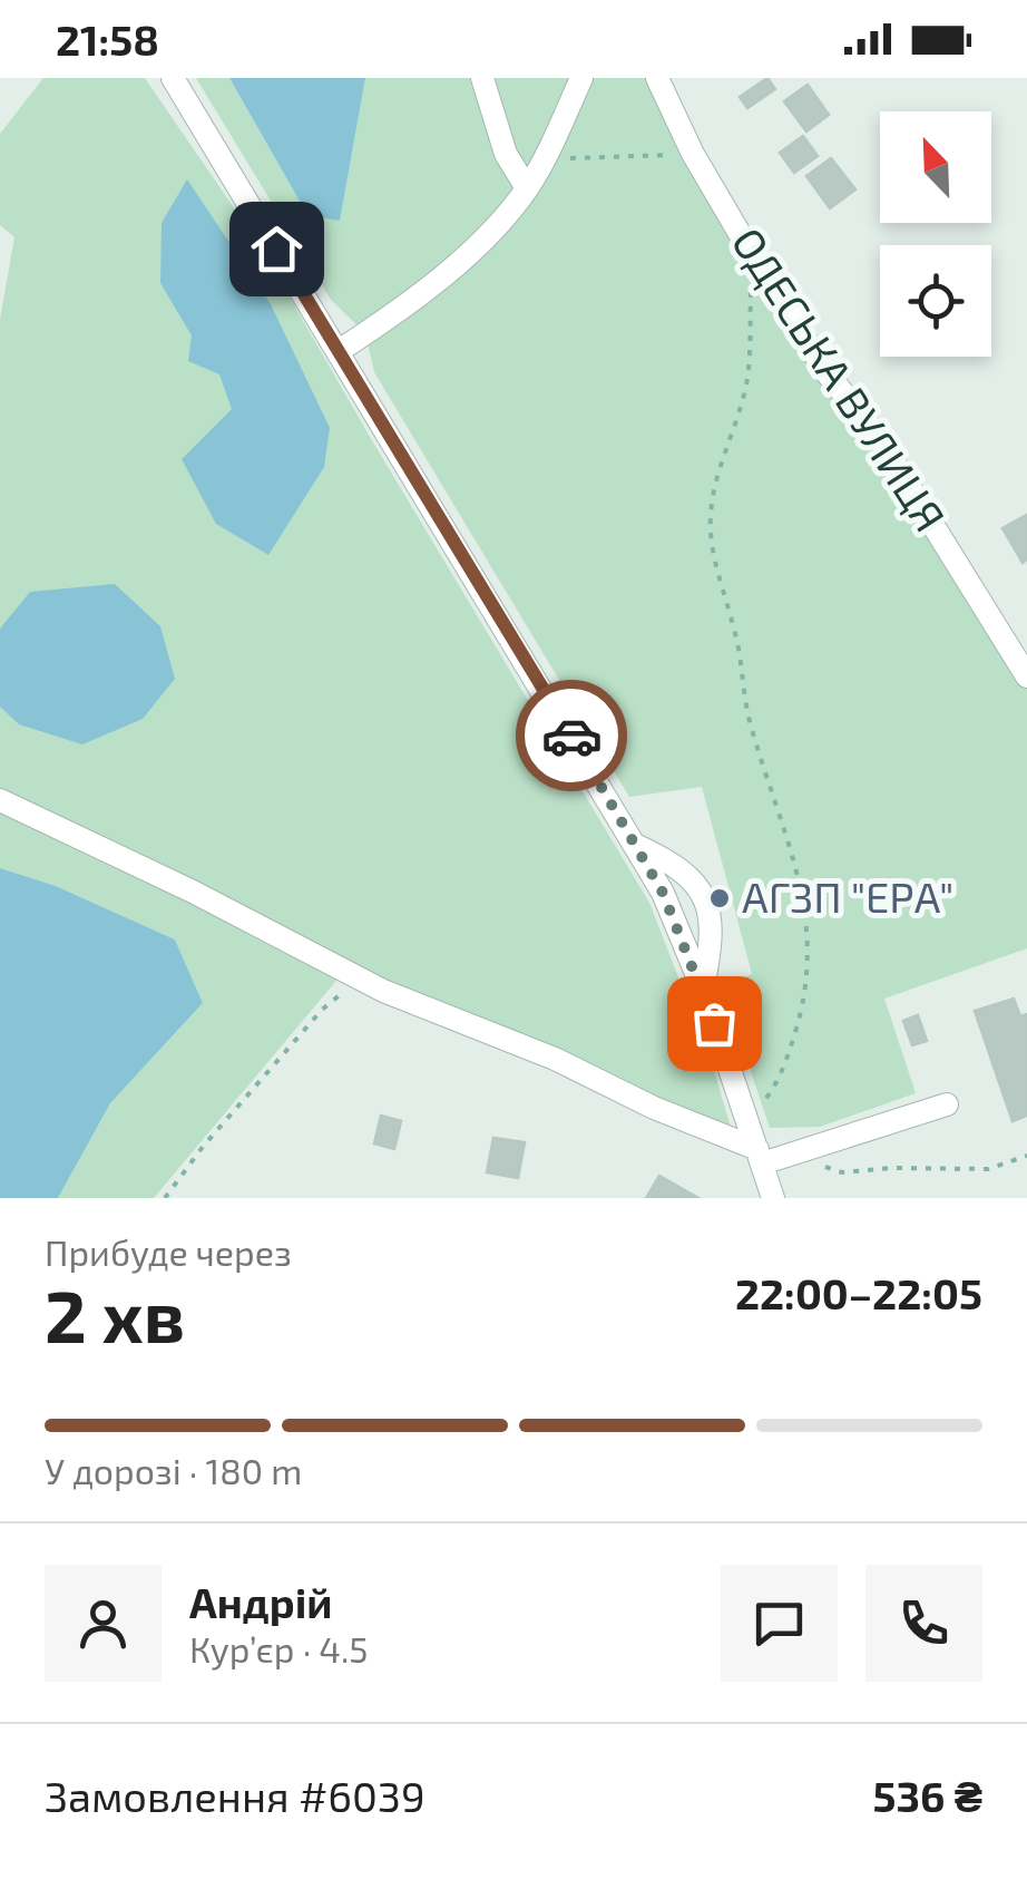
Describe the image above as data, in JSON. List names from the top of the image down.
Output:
{
  "streets": {
    "street": ["ОДЕСЬКА ВУЛИЦЯ"]
  },
  "places": ["АГЗП \"ЕРА\""],
  "north": "top left",
  "page": {
    "status": "21:58",
    "heading": ["2 хв", "Прибуде через", "22:00–22:05"],
    "panel": [
      "Андрій",
      "Кур’єр · 4.5",
      "Замовлення #6039",
      "536 ₴"
    ],
    "bar": "У дорозі · 180 m"
  }
}
